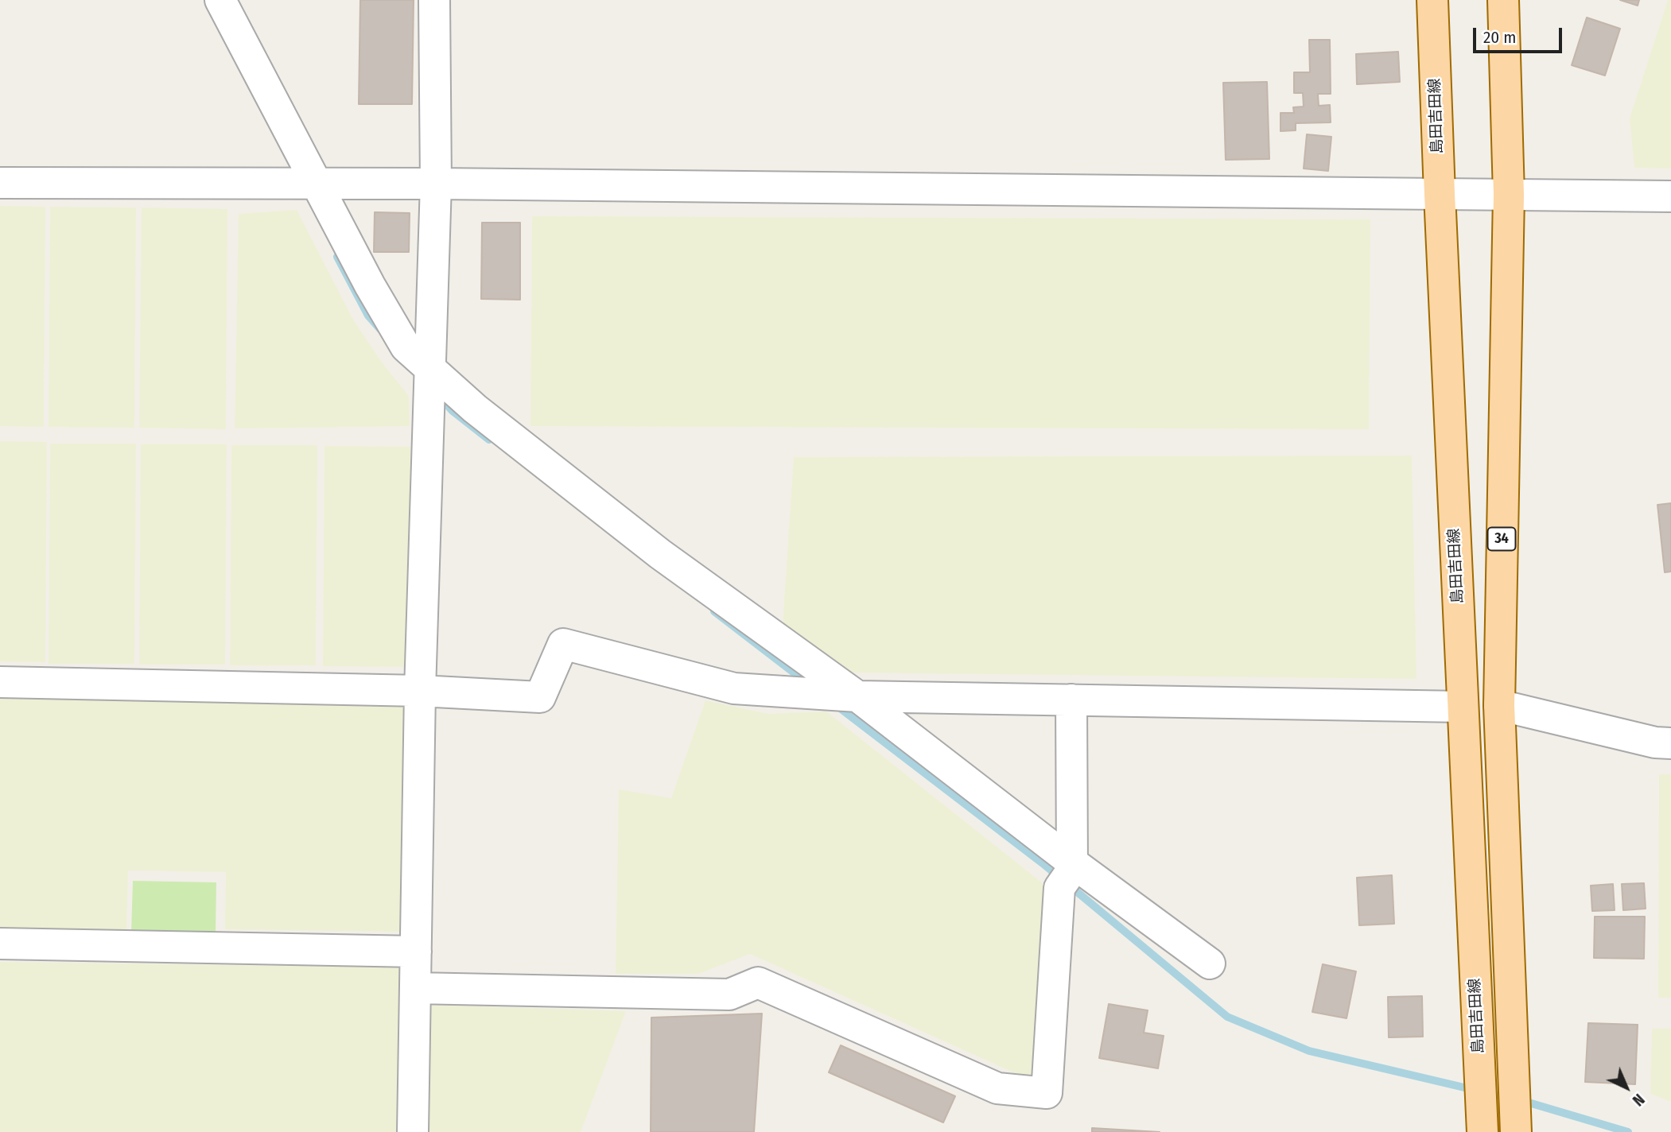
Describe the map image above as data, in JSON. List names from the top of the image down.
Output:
{
  "streets": {
    "main road": ["島田吉田線", "34"]
  },
  "scale_bar": "20 m",
  "north": "bottom right"
}
